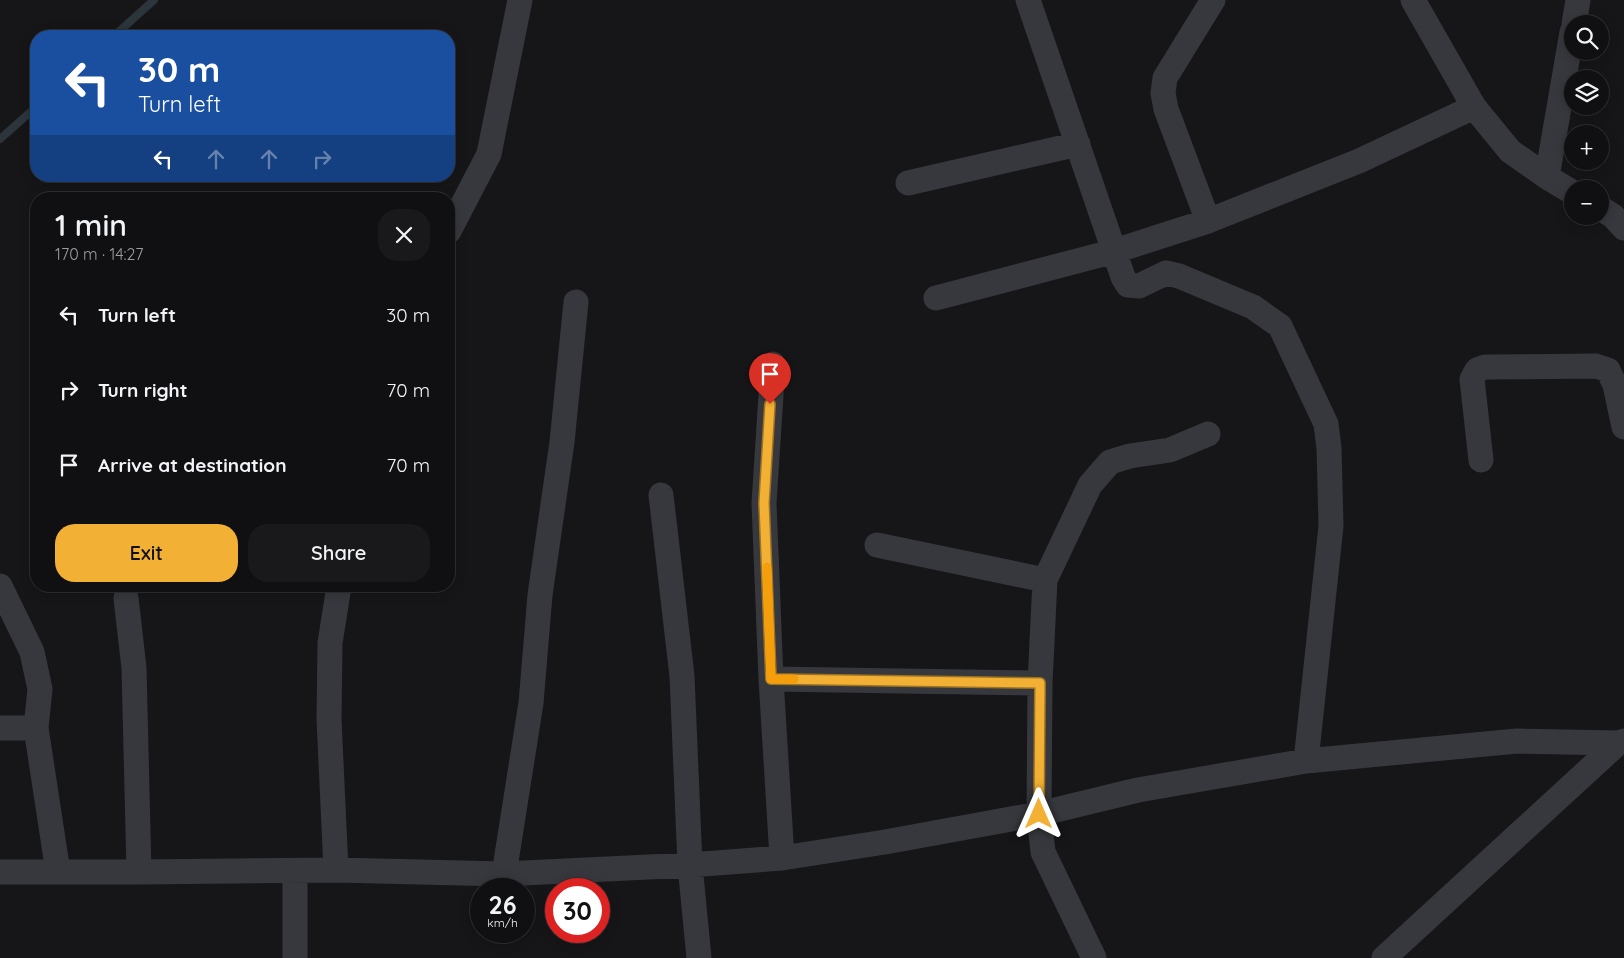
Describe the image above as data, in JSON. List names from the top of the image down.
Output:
{
  "page": {
    "map_buttons": ["+", "−"],
    "turn": ["30 m", "Turn left"],
    "heading": ["1 min", "170 m · 14:27"],
    "list": [
      {
        "name": "Turn left",
        "value": "30 m"
      },
      {
        "name": "Turn right",
        "value": "70 m"
      },
      {
        "name": "Arrive at destination",
        "value": "70 m"
      }
    ],
    "buttons": ["Exit", "Share"],
    "speed": "26 km/h",
    "limit": "30"
  }
}
